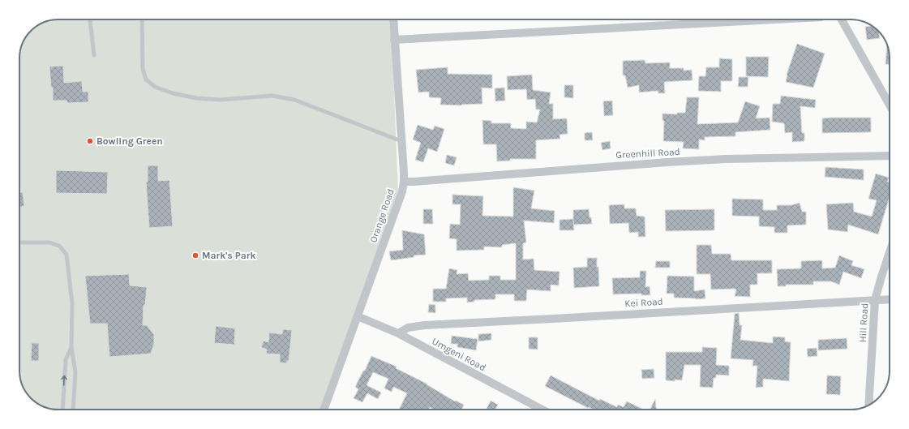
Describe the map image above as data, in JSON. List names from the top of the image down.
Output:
{
  "streets": {
    "street": [
      "Greenhill Road",
      "Orange Road",
      "Kei Road",
      "Hill Road",
      "Umgeni Road"
    ]
  },
  "crossings": [
    ["Greenhill Road", "Orange Road"],
    ["Orange Road", "Umgeni Road"],
    ["Kei Road", "Hill Road"],
    ["Kei Road", "Umgeni Road"]
  ],
  "places": ["Bowling Green", "Mark's Park"]
}
